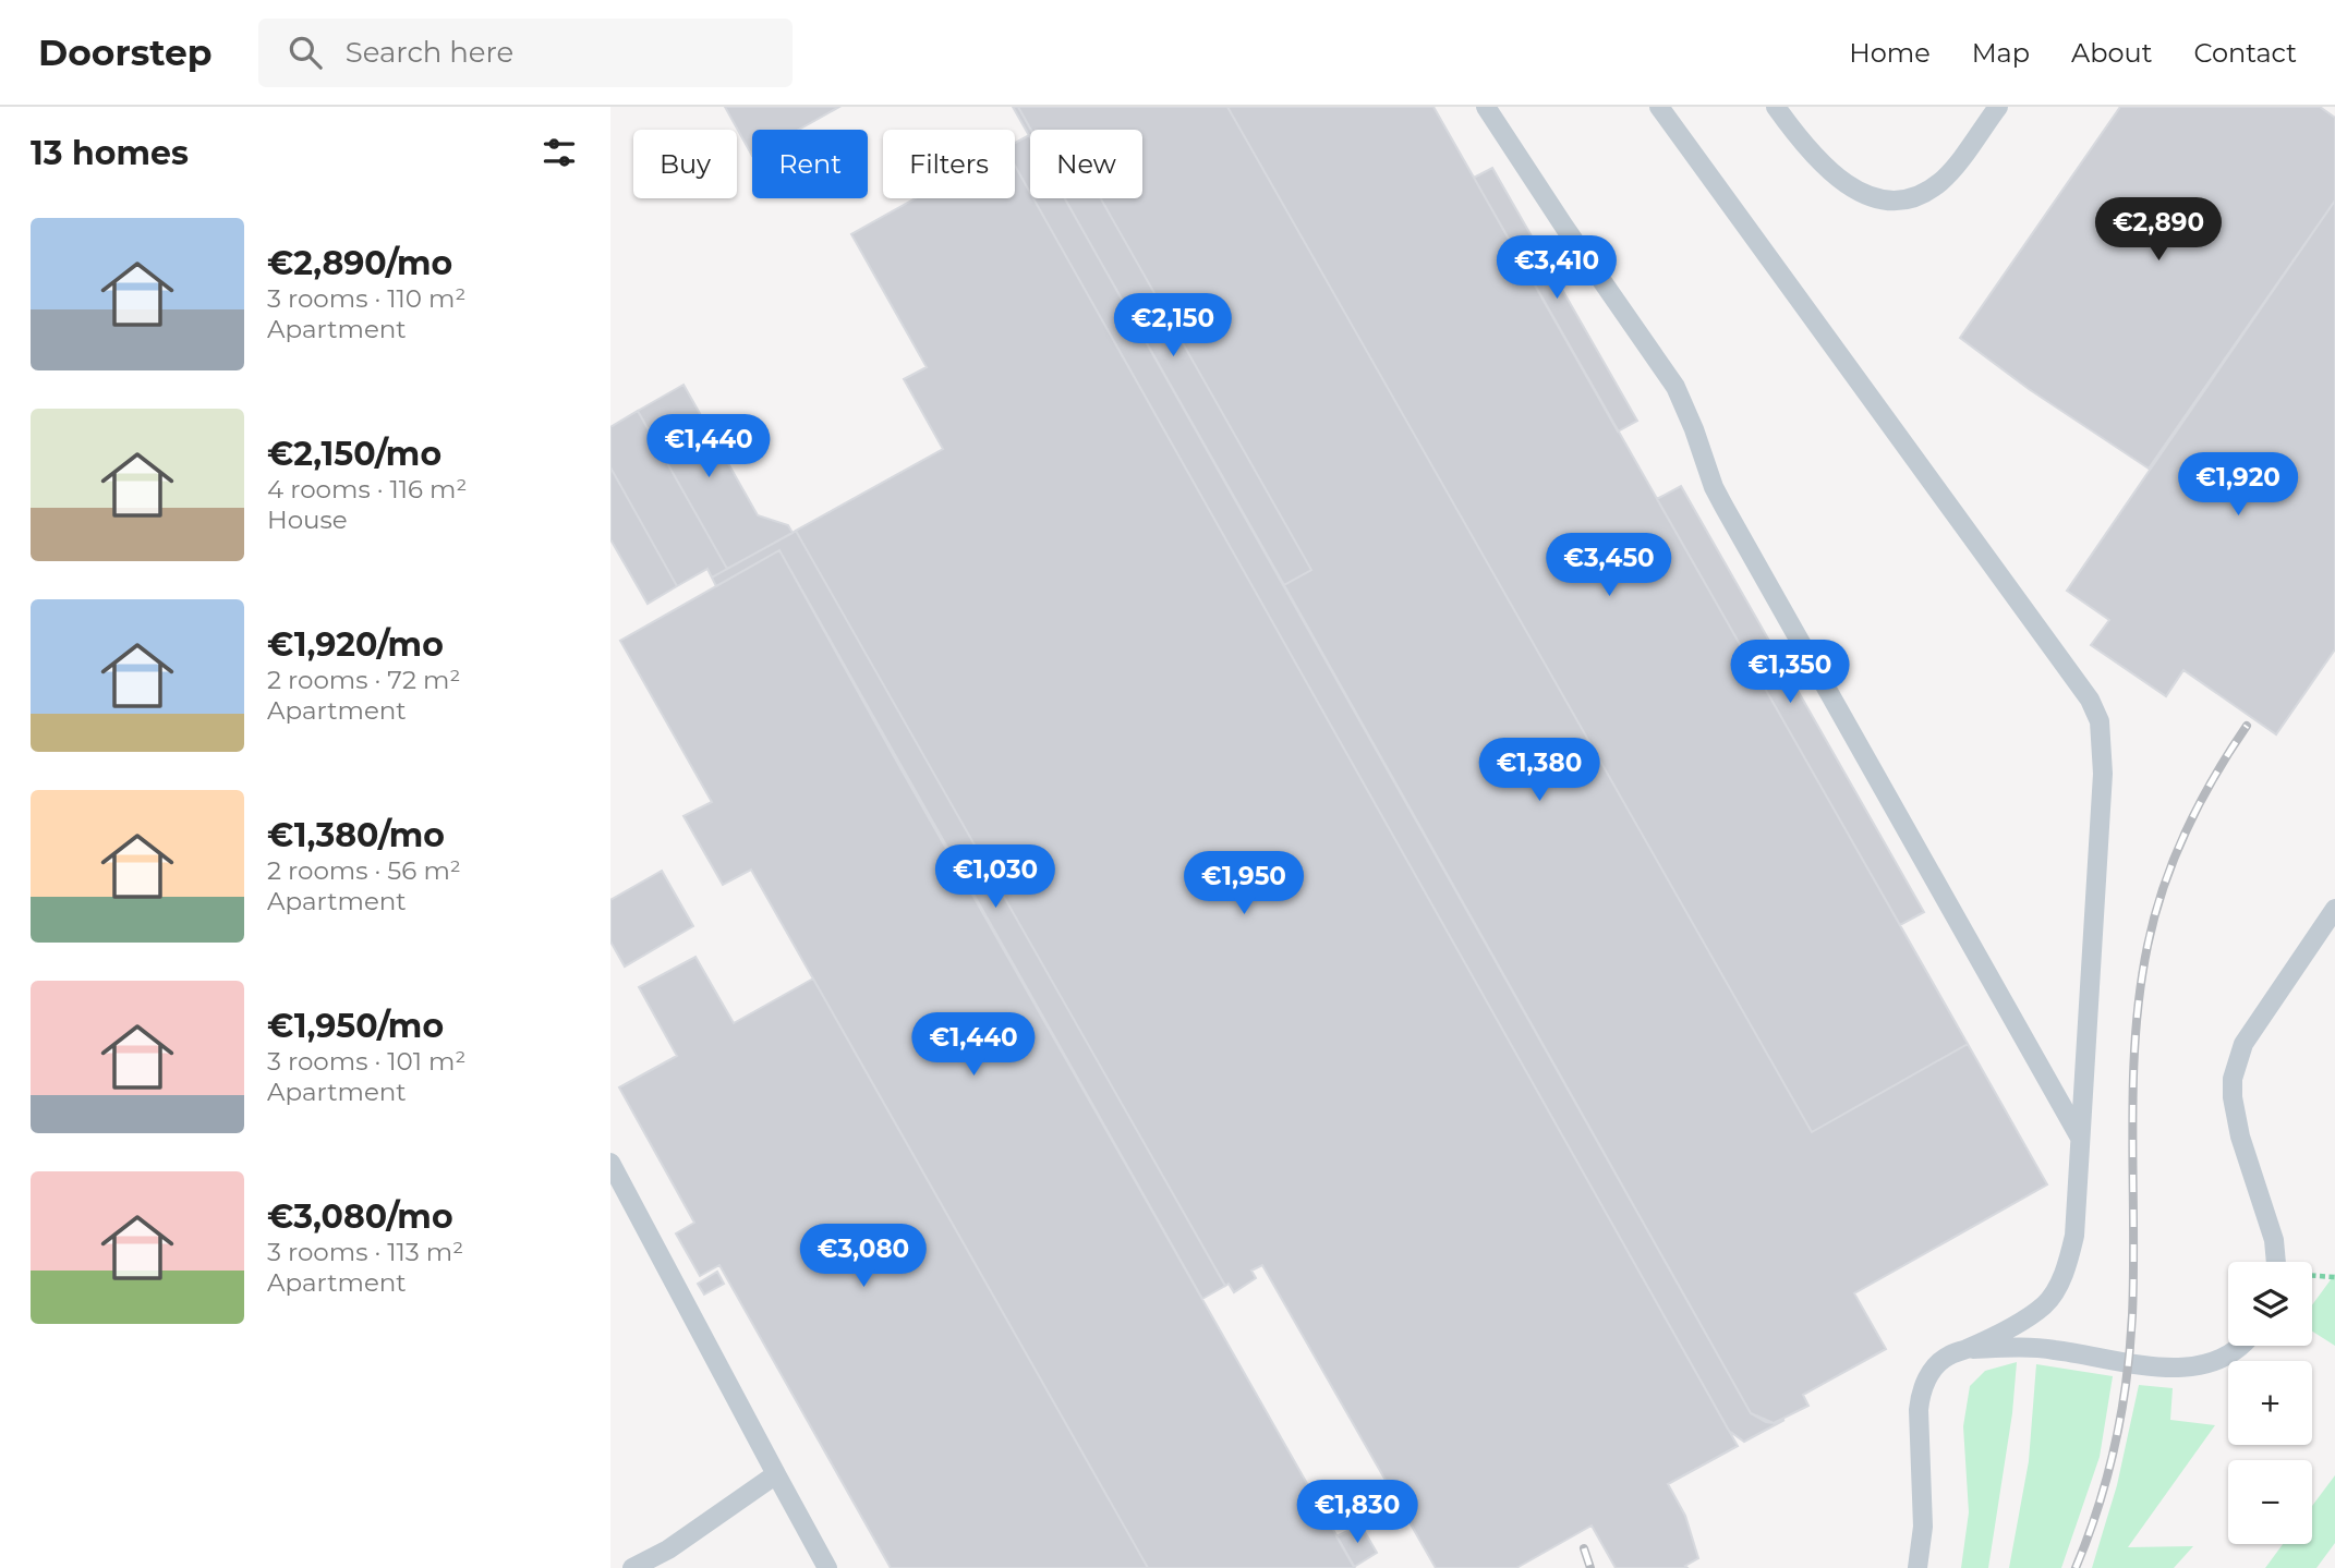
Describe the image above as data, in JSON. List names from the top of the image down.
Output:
{
  "page": {
    "header": "Doorstep",
    "search": "Search here",
    "nav": [
      "Home",
      "Map",
      "About",
      "Contact"
    ],
    "heading": "13 homes",
    "chip": [
      "Buy",
      "Rent",
      "Filters",
      "New"
    ],
    "price": [
      "€2,890",
      "€3,410",
      "€2,150",
      "€1,440",
      "€1,920",
      "€3,450",
      "€1,350",
      "€1,380",
      "€1,030",
      "€1,950",
      "€1,440",
      "€3,080",
      "€1,830"
    ],
    "list": [
      {
        "name": "€2,890/mo",
        "note": "3 rooms · 110 m² · Apartment"
      },
      {
        "name": "€2,150/mo",
        "note": "4 rooms · 116 m² · House"
      },
      {
        "name": "€1,920/mo",
        "note": "2 rooms · 72 m² · Apartment"
      },
      {
        "name": "€1,380/mo",
        "note": "2 rooms · 56 m² · Apartment"
      },
      {
        "name": "€1,950/mo",
        "note": "3 rooms · 101 m² · Apartment"
      },
      {
        "name": "€3,080/mo",
        "note": "3 rooms · 113 m² · Apartment"
      }
    ],
    "map_buttons": ["+", "−"]
  }
}
